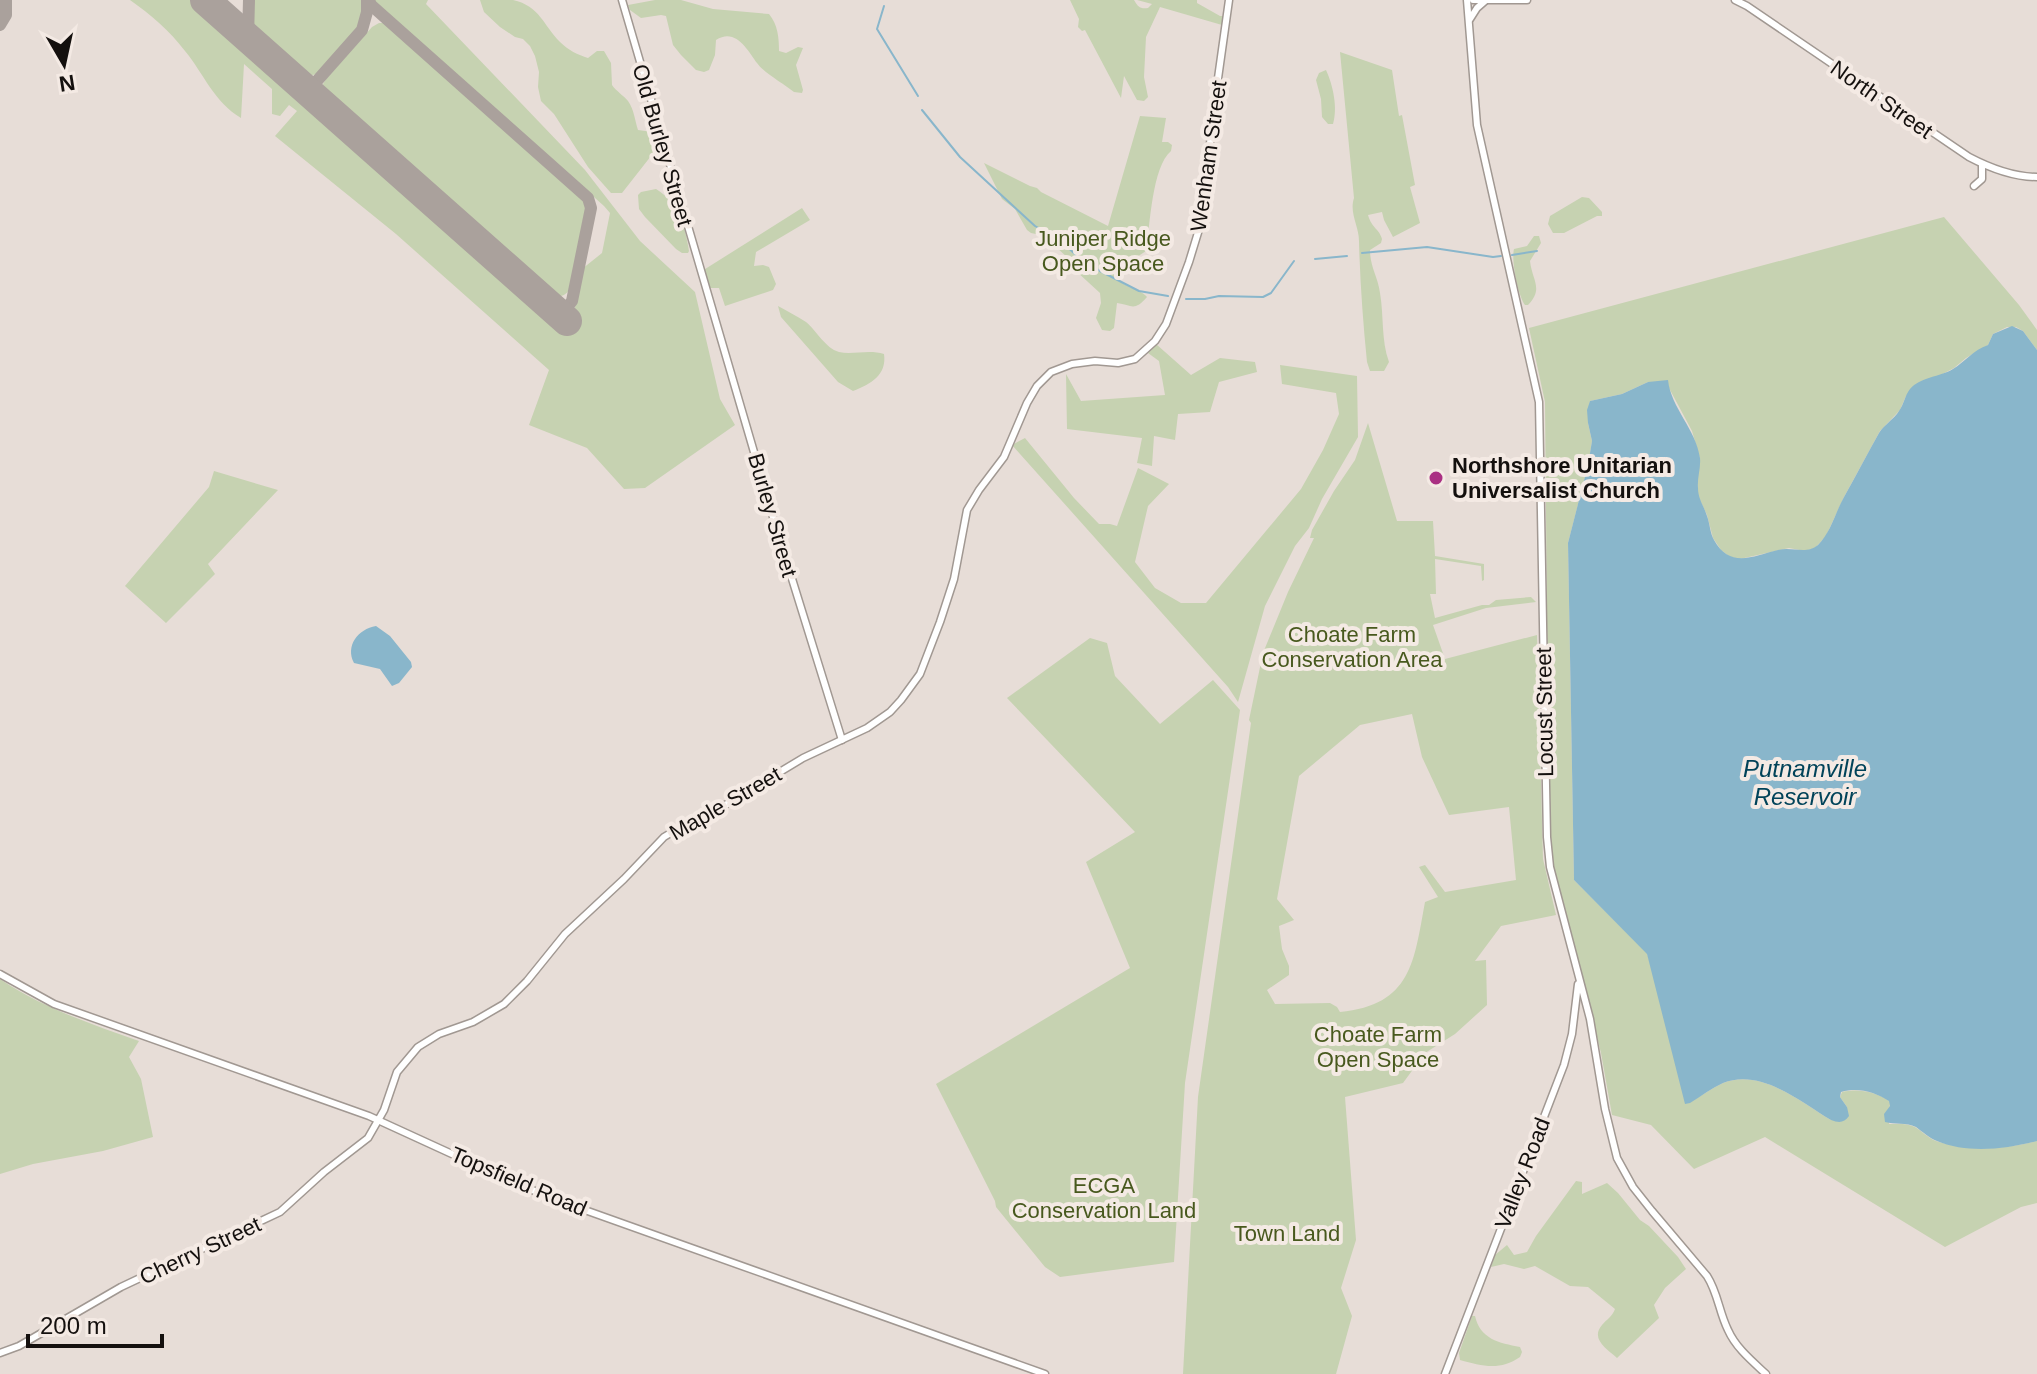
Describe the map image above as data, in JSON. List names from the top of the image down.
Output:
{
  "streets": {
    "main road": [
      "North Street",
      "Old Burley Street",
      "Wenham Street",
      "Burley Street",
      "Locust Street",
      "Maple Street",
      "Valley Road",
      "Topsfield Road",
      "Cherry Street"
    ]
  },
  "crossings": [
    ["Old Burley Street", "Burley Street"],
    ["Wenham Street", "Maple Street"],
    ["Burley Street", "Maple Street"],
    ["Locust Street", "Valley Road"],
    ["Maple Street", "Topsfield Road"],
    ["Maple Street", "Cherry Street"],
    ["Topsfield Road", "Cherry Street"]
  ],
  "water": ["Putnamville Reservoir"],
  "parks": [
    "Juniper Ridge Open Space",
    "Choate Farm Conservation Area",
    "Choate Farm Open Space",
    "ECGA Conservation Land",
    "Town Land"
  ],
  "places": ["Northshore Unitarian Universalist Church"],
  "scale_bar": "200 m",
  "north": "bottom"
}
